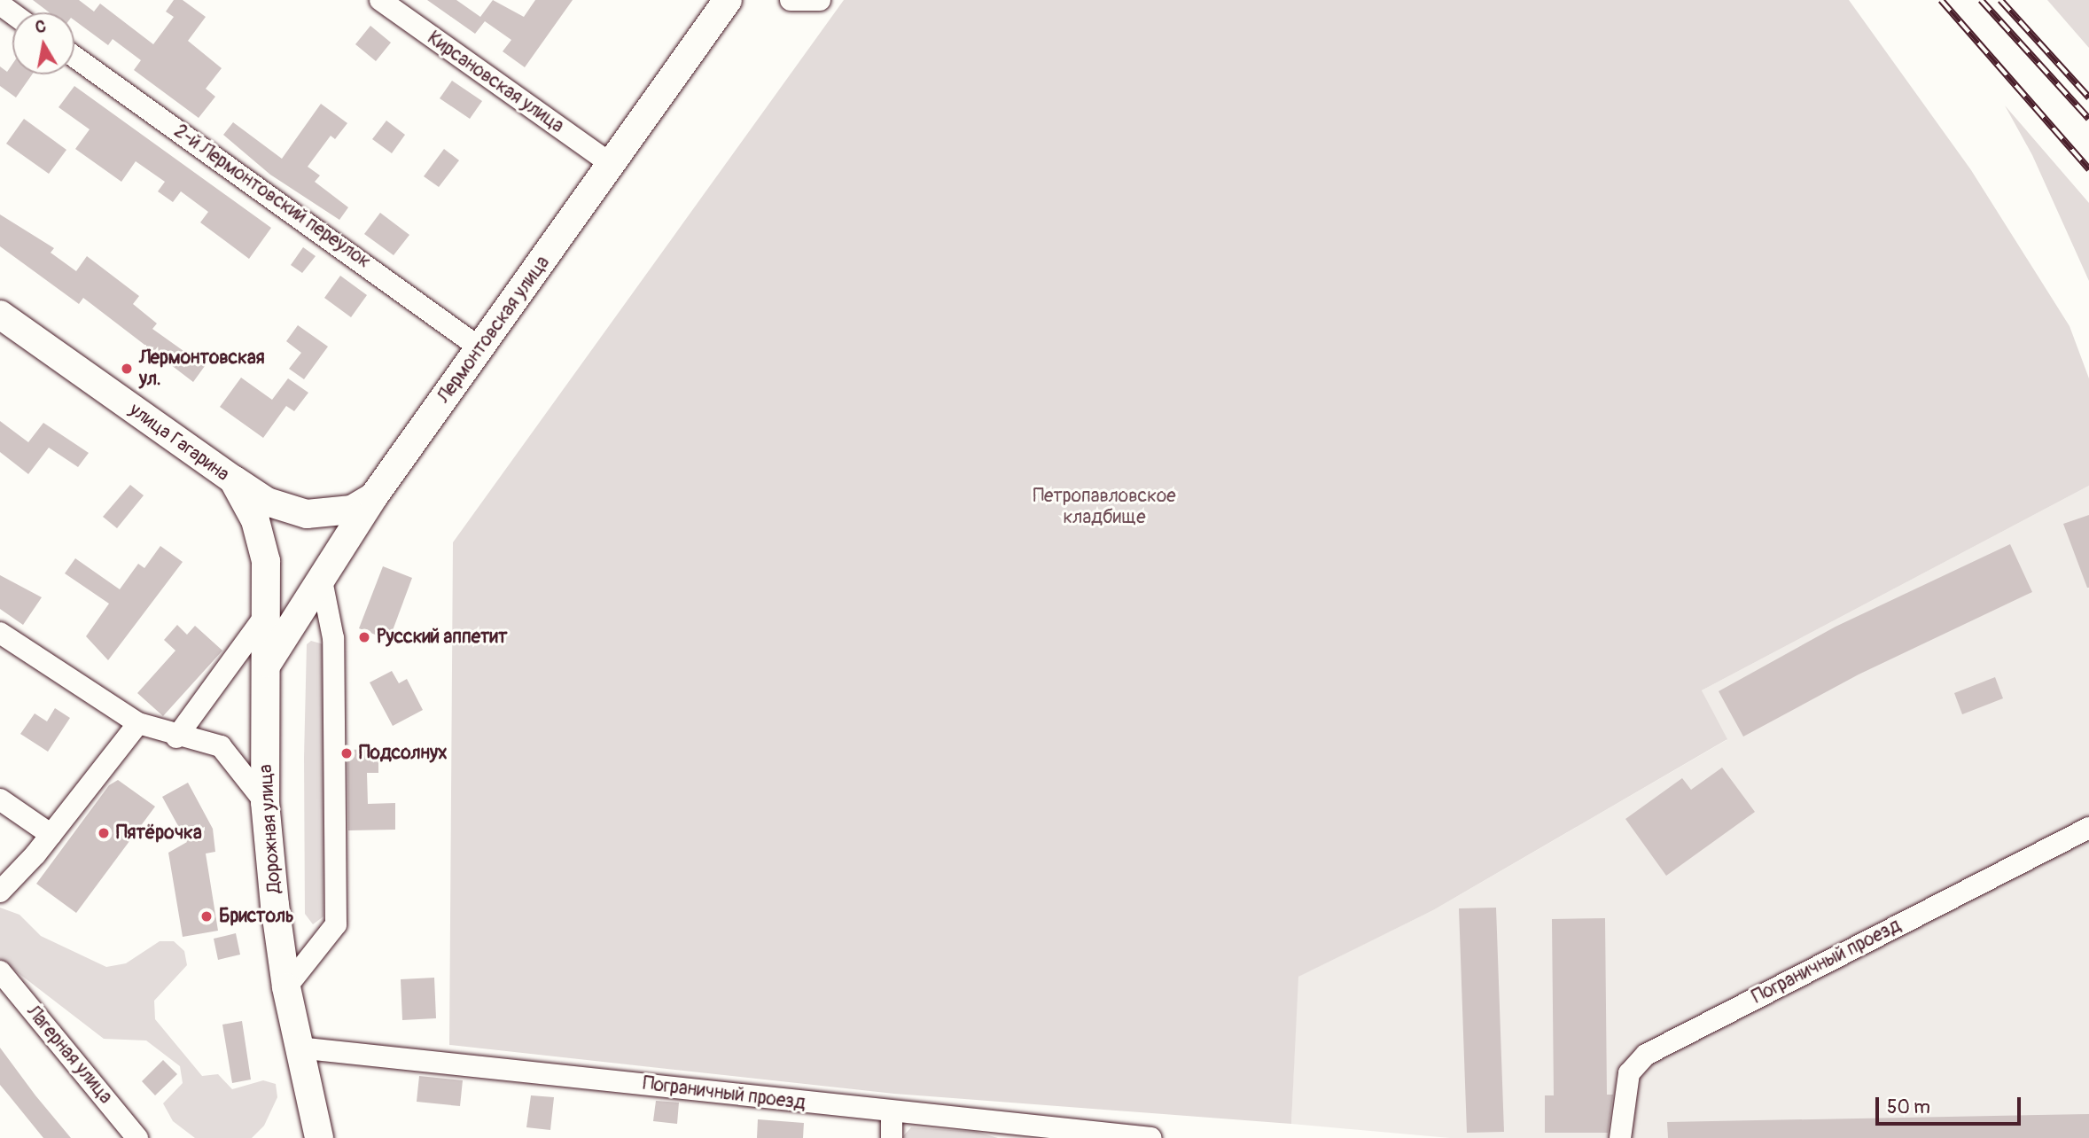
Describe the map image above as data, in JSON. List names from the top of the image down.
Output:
{
  "streets": {
    "main road": ["Лермонтовская улица", "улица Гагарина", "Дорожная улица"],
    "street": [
      "Кирсановская улица",
      "2-й Лермонтовский переулок",
      "Пограничный проезд",
      "Лагерная улица"
    ]
  },
  "crossings": [
    ["Кирсановская улица", "Лермонтовская улица"],
    ["2-й Лермонтовский переулок", "Лермонтовская улица"],
    ["Лермонтовская улица", "улица Гагарина"],
    ["Лермонтовская улица", "Дорожная улица"],
    ["улица Гагарина", "Дорожная улица"],
    ["Дорожная улица", "Пограничный проезд"]
  ],
  "parks": ["Петропавловское кладбище"],
  "places": [
    "Лермонтовская ул.",
    "Русский аппетит",
    "Подсолнух",
    "Пятёрочка",
    "Бристоль"
  ],
  "scale_bar": "50 m",
  "north": "top"
}
